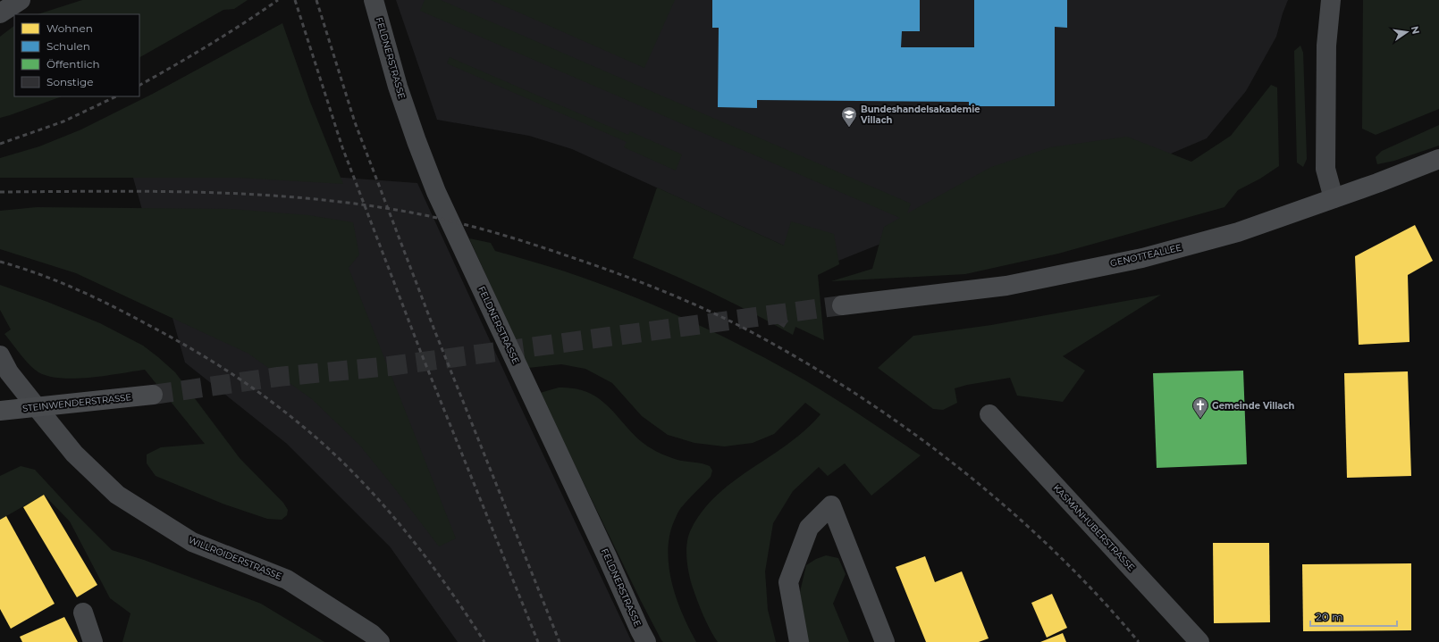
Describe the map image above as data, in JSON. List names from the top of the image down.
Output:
{
  "streets": {
    "main road": ["GENOTTEALLEE", "STEINWENDERSTRASSE"],
    "street": ["FELDNERSTRASSE", "KASMANHUBERSTRASSE", "WILLROIDERSTRASSE"]
  },
  "crossings": [
    ["STEINWENDERSTRASSE", "WILLROIDERSTRASSE"]
  ],
  "places": {
    "school or university": ["Bundeshandelsakademie Villach"],
    "church": ["Gemeinde Villach"]
  },
  "legend": [
    "Wohnen",
    "Schulen",
    "Öffentlich",
    "Sonstige"
  ],
  "scale_bar": "20 m",
  "north": "right"
}
